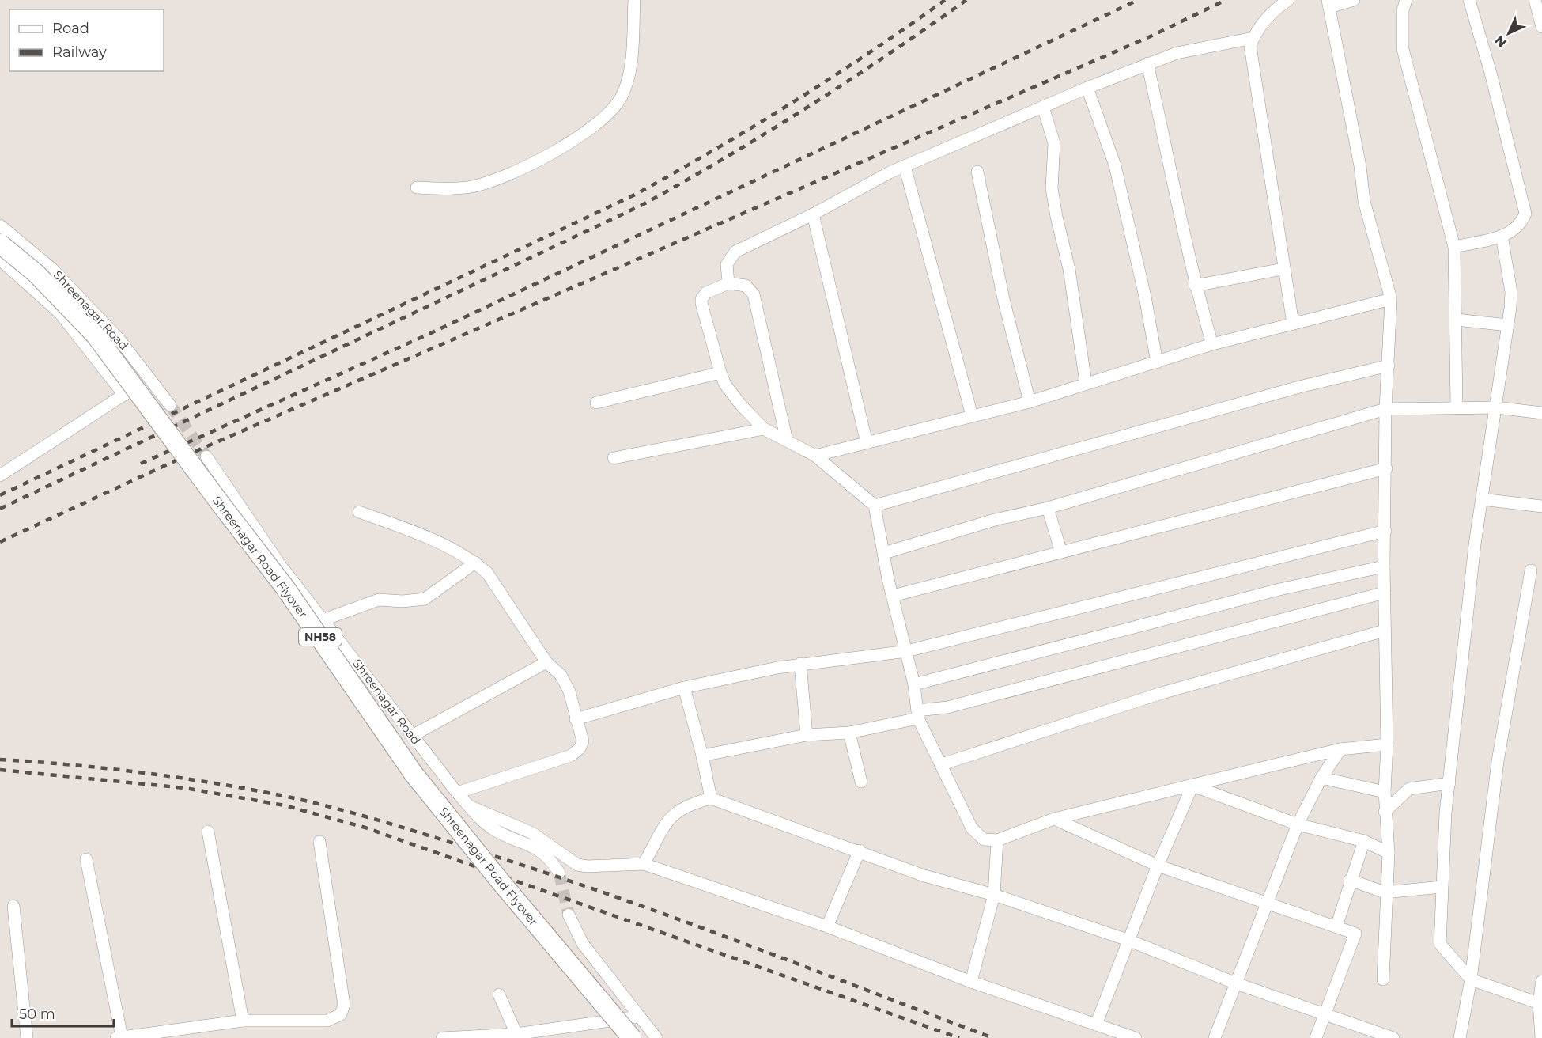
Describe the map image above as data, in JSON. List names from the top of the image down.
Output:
{
  "streets": {
    "highway": ["Shreenagar Road Flyover", "NH58"],
    "street": ["Shreenagar Road"]
  },
  "legend": ["Road", "Railway"],
  "scale_bar": "50 m",
  "north": "bottom left"
}
